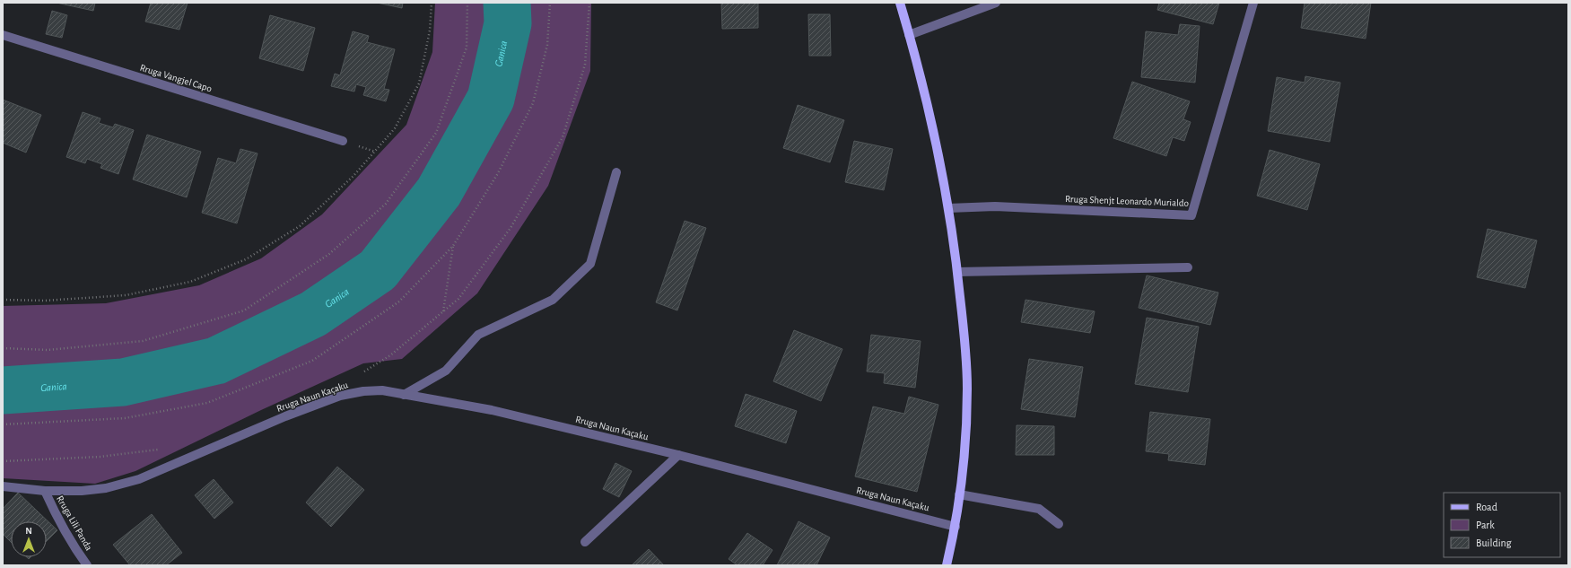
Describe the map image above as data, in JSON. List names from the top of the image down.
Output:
{
  "streets": {
    "street": [
      "Rruga Vangjel Capo",
      "Rruga Shenjt Leonardo Murialdo",
      "Rruga Naun Kaçaku",
      "Rruga Lili Panda"
    ]
  },
  "crossings": [
    ["Rruga Naun Kaçaku", "Rruga Lili Panda"]
  ],
  "water": ["Ganica"],
  "legend": ["Road", "Park", "Building"],
  "north": "top"
}
